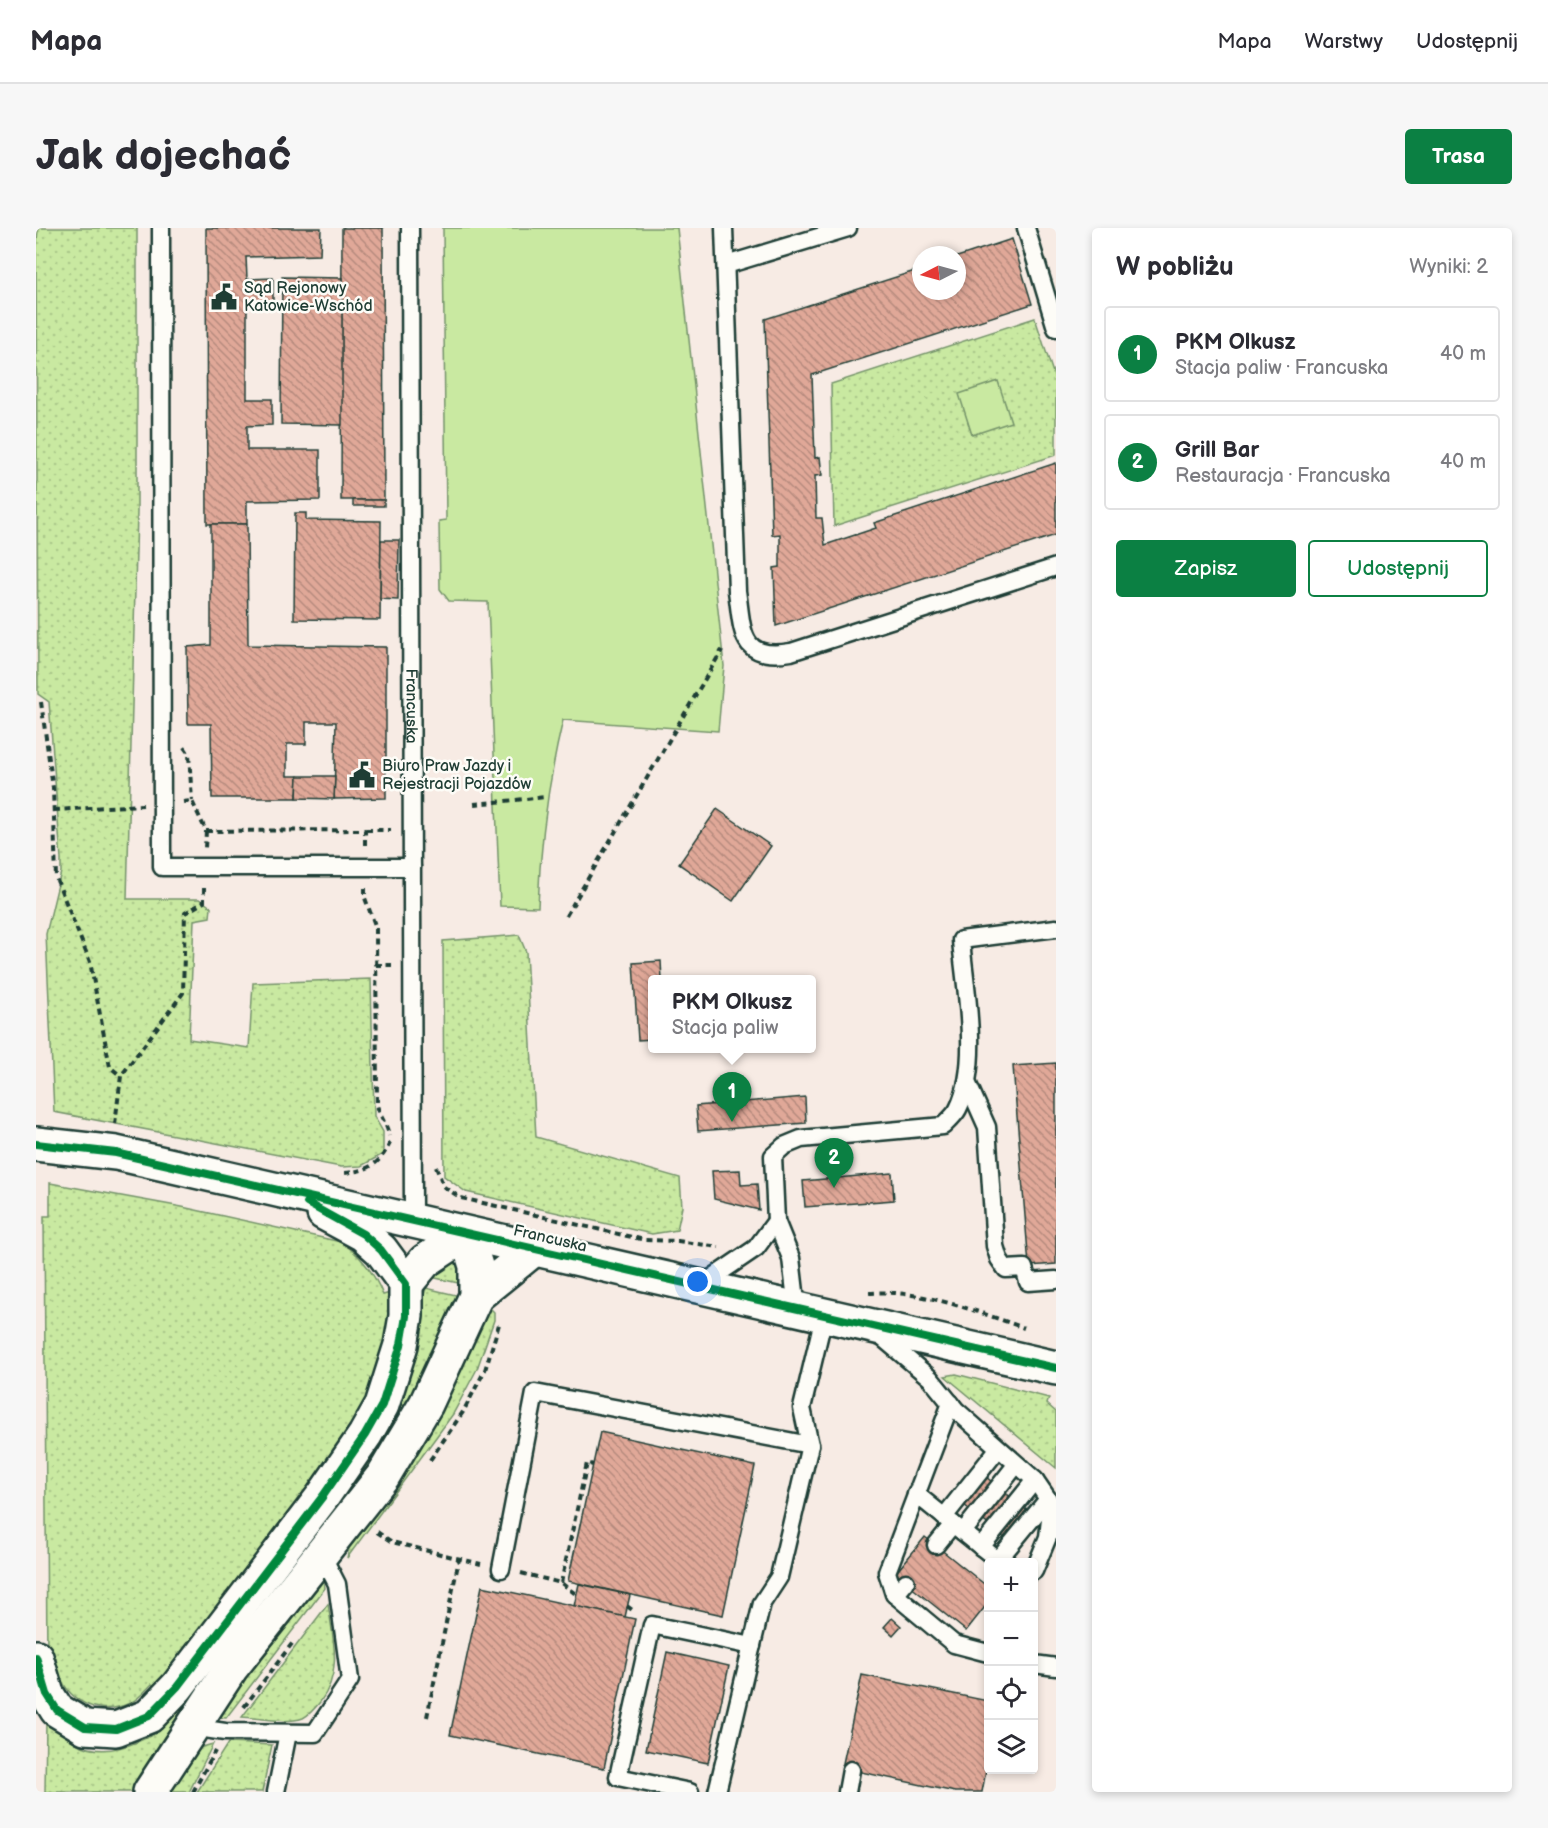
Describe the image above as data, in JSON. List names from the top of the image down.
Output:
{
  "streets": {
    "street": ["Francuska"]
  },
  "places": {
    "public building": ["Sąd Rejonowy Katowice-Wschód", "Biuro Praw Jazdy i Rejestracji Pojazdów"]
  },
  "north": "left",
  "page": {
    "header": "Mapa",
    "nav": ["Mapa", "Warstwy", "Udostępnij"],
    "buttons": [
      "Trasa",
      ["Zapisz", "Udostępnij"]
    ],
    "title": "Jak dojechać",
    "heading": ["W pobliżu", "Wyniki: 2"],
    "list": [
      {
        "mark": "1",
        "name": "PKM Olkusz",
        "note": "Stacja paliw · Francuska",
        "value": "40 m"
      },
      {
        "mark": "2",
        "name": "Grill Bar",
        "note": "Restauracja · Francuska",
        "value": "40 m"
      }
    ],
    "popup": ["PKM Olkusz", "Stacja paliw"],
    "pins": ["1", "2"],
    "map_buttons": ["+", "−"]
  }
}
